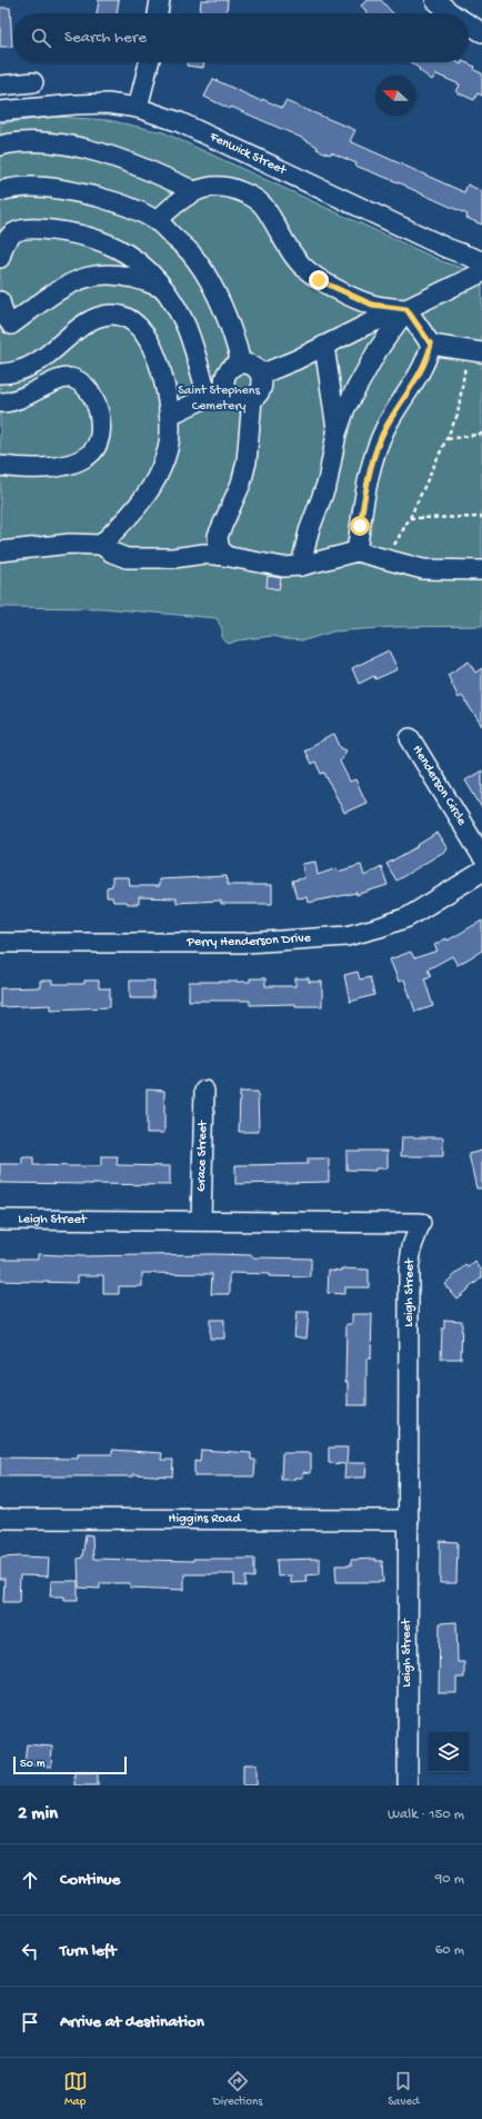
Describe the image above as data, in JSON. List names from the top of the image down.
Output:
{
  "streets": {
    "street": [
      "Fenwick Street",
      "Henderson Circle",
      "Perry Henderson Drive",
      "Grace Street",
      "Leigh Street",
      "Higgins Road"
    ]
  },
  "crossings": [
    ["Grace Street", "Leigh Street"],
    ["Leigh Street", "Higgins Road"]
  ],
  "parks": ["Saint Stephens Cemetery"],
  "scale_bar": "50 m",
  "north": "left",
  "page": {
    "search": "Search here",
    "scale": "50 m",
    "heading": ["2 min", "Walk · 150 m"],
    "list": [
      ["Continue", "90 m"],
      ["Turn left", "60 m"],
      "Arrive at destination"
    ],
    "nav": ["Map", "Directions", "Saved"]
  }
}
